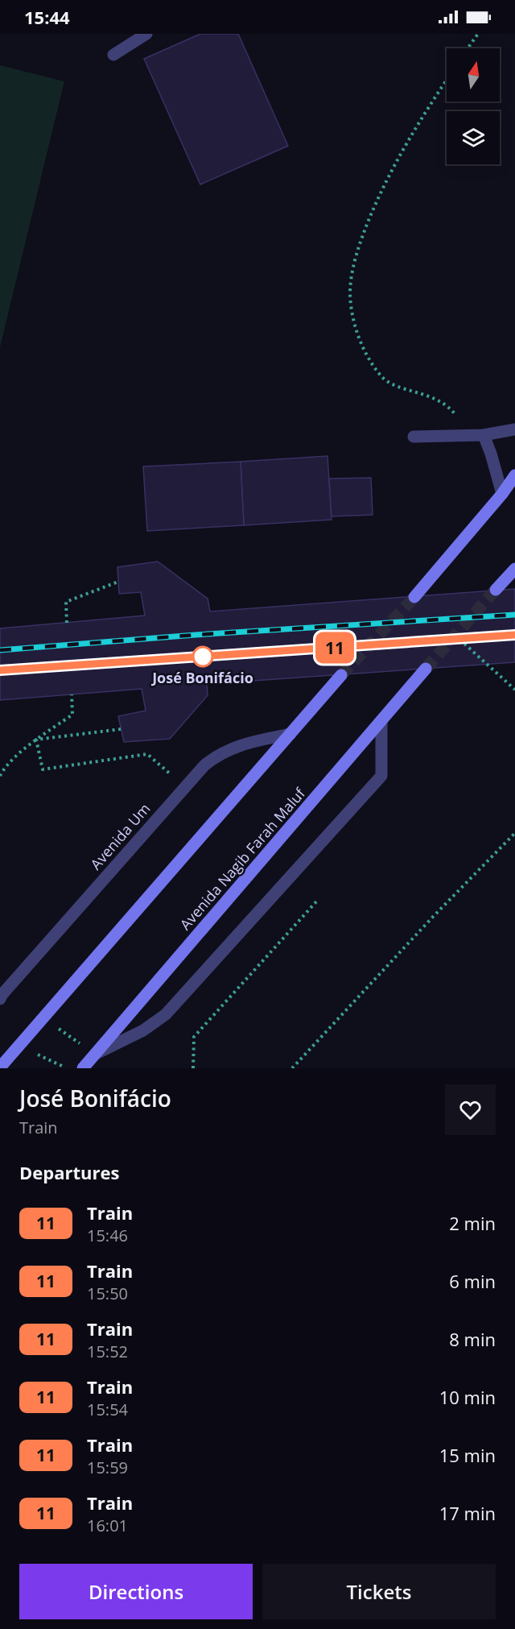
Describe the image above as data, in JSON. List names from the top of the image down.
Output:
{
  "streets": {
    "main road": ["Avenida Nagib Farah Maluf"],
    "lane": ["Avenida Um"]
  },
  "places": ["José Bonifácio"],
  "north": "top",
  "page": {
    "status": "15:44",
    "on_map": "11",
    "heading": [
      ["José Bonifácio", "Train"],
      "Departures"
    ],
    "list": [
      {
        "mark": "11",
        "name": "Train",
        "note": "15:46",
        "value": "2 min"
      },
      {
        "mark": "11",
        "name": "Train",
        "note": "15:50",
        "value": "6 min"
      },
      {
        "mark": "11",
        "name": "Train",
        "note": "15:52",
        "value": "8 min"
      },
      {
        "mark": "11",
        "name": "Train",
        "note": "15:54",
        "value": "10 min"
      },
      {
        "mark": "11",
        "name": "Train",
        "note": "15:59",
        "value": "15 min"
      },
      {
        "mark": "11",
        "name": "Train",
        "note": "16:01",
        "value": "17 min"
      }
    ],
    "buttons": ["Directions", "Tickets"]
  }
}
